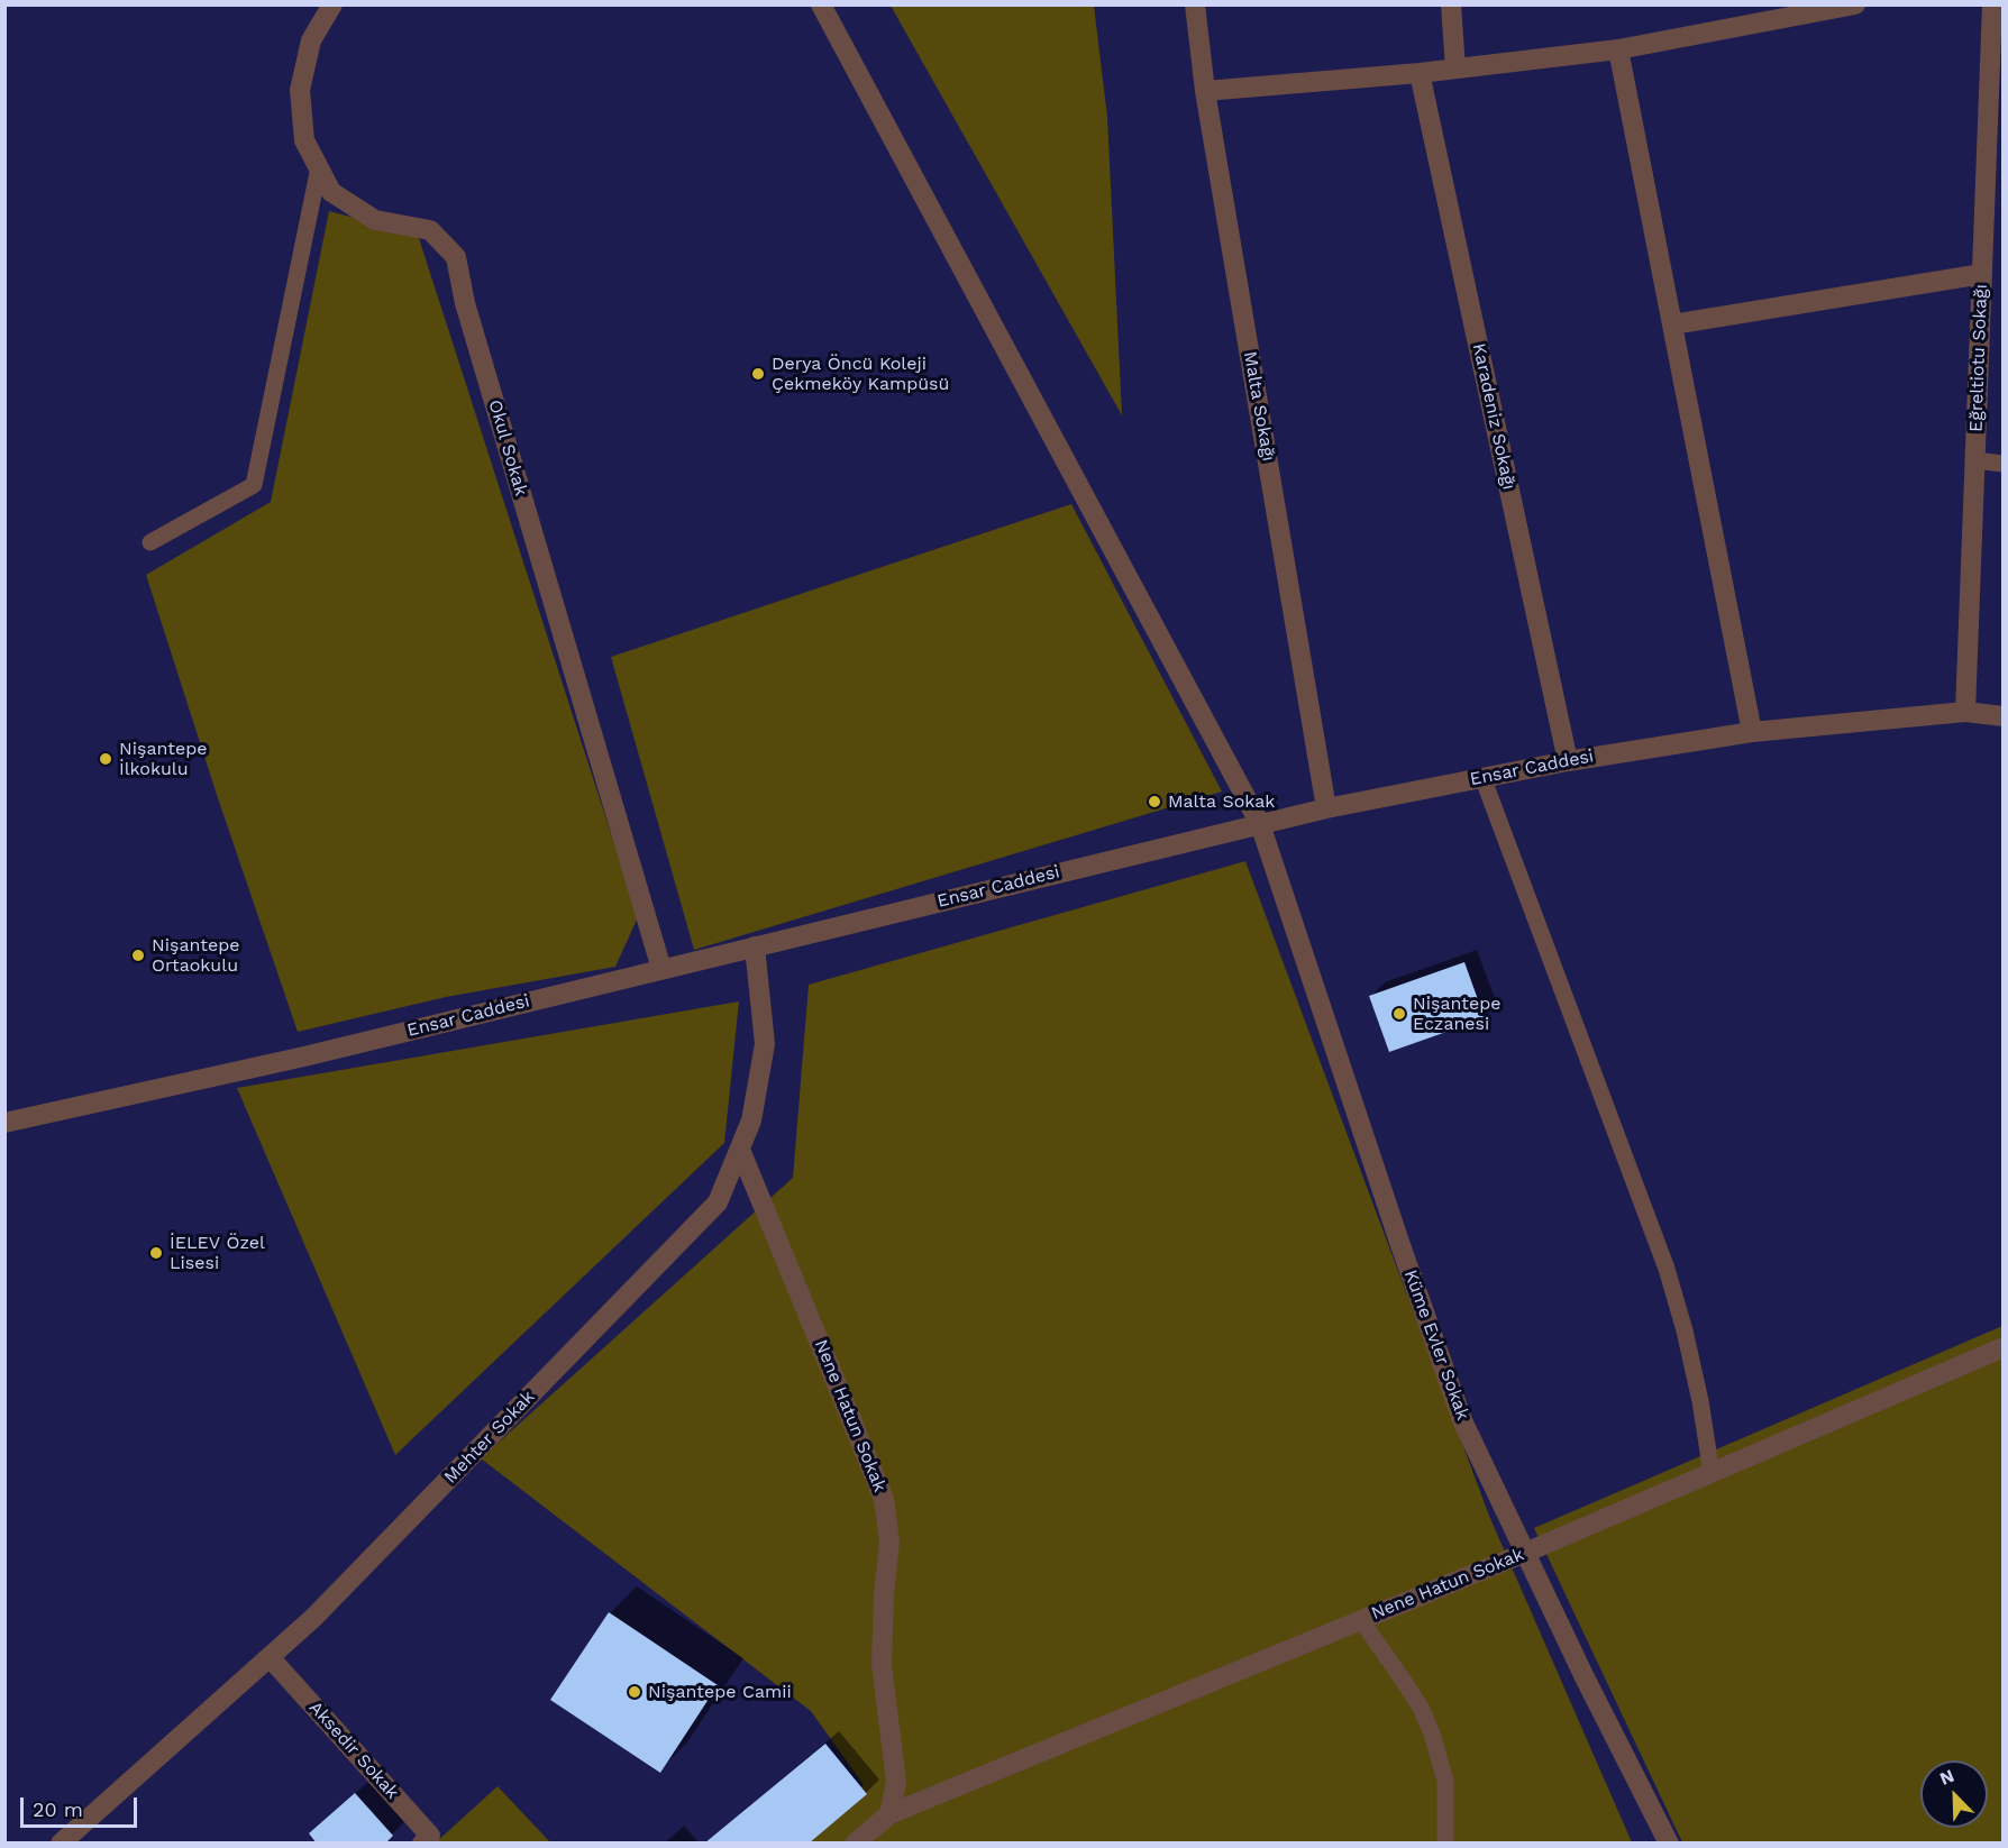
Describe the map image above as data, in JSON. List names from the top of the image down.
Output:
{
  "streets": {
    "street": [
      "Eğreltiotu Sokağı",
      "Malta Sokağı",
      "Karadeniz Sokağı",
      "Okul Sokak",
      "Ensar Caddesi",
      "Küme Evler Sokak",
      "Nene Hatun Sokak",
      "Mehter Sokak",
      "Aksedir Sokak"
    ]
  },
  "crossings": [
    ["Eğreltiotu Sokağı", "Ensar Caddesi"],
    ["Malta Sokağı", "Ensar Caddesi"],
    ["Karadeniz Sokağı", "Ensar Caddesi"],
    ["Okul Sokak", "Ensar Caddesi"],
    ["Ensar Caddesi", "Küme Evler Sokak"],
    ["Ensar Caddesi", "Mehter Sokak"],
    ["Küme Evler Sokak", "Nene Hatun Sokak"],
    ["Nene Hatun Sokak", "Mehter Sokak"],
    ["Mehter Sokak", "Aksedir Sokak"]
  ],
  "places": [
    "Derya Öncü Koleji Çekmeköy Kampüsü",
    "Nişantepe İlkokulu",
    "Malta Sokak",
    "Nişantepe Ortaokulu",
    "Nişantepe Eczanesi",
    "İELEV Özel Lisesi",
    "Nişantepe Camii"
  ],
  "scale_bar": "20 m",
  "north": "top left"
}
